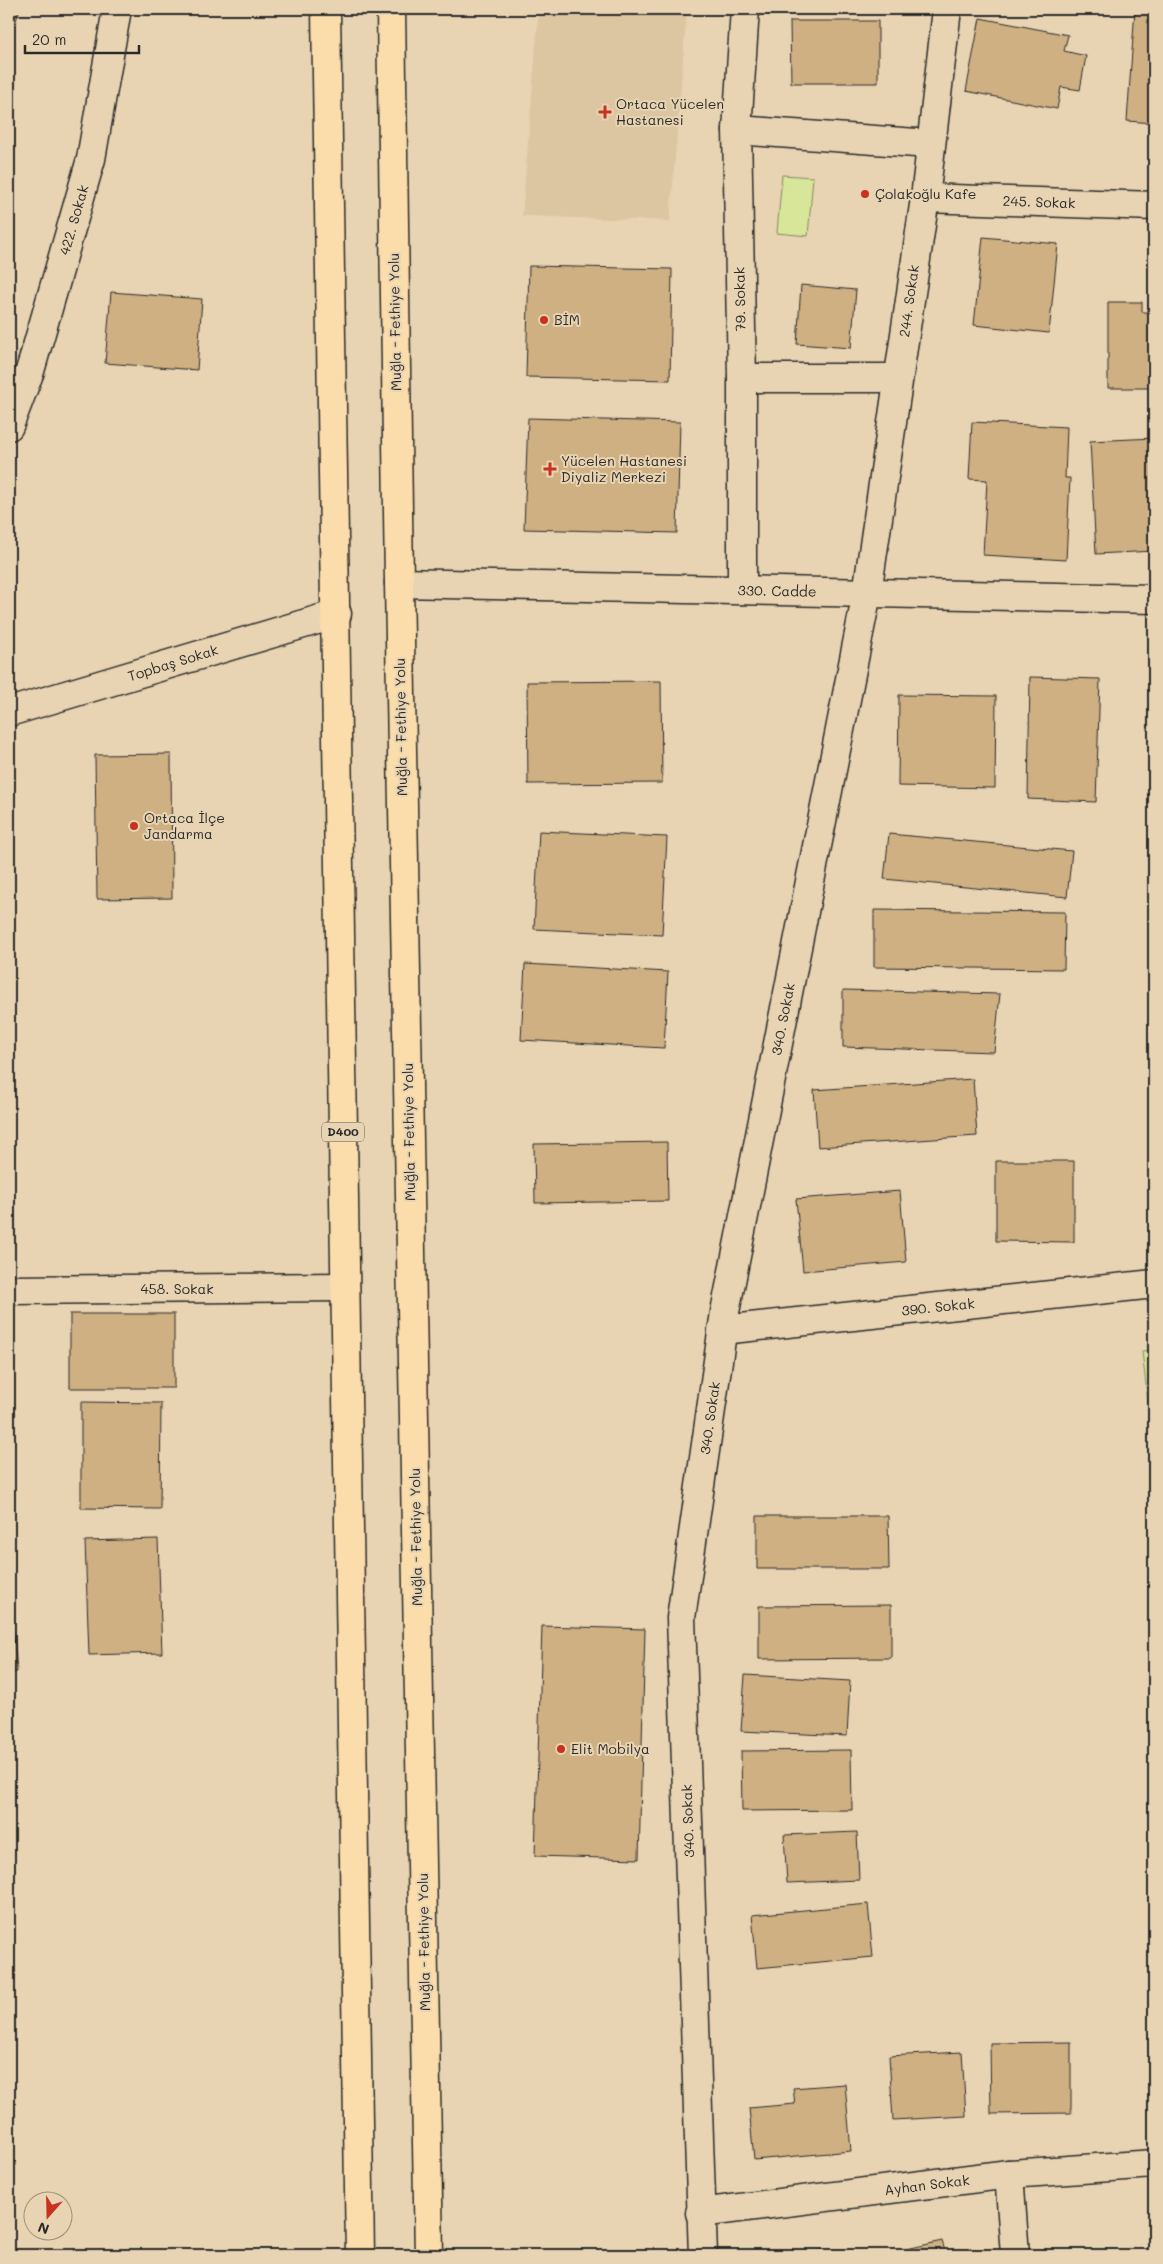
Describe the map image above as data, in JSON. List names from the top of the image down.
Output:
{
  "streets": {
    "highway": ["Muğla - Fethiye Yolu", "D400"],
    "street": [
      "245. Sokak",
      "422. Sokak",
      "79. Sokak",
      "244. Sokak",
      "330. Cadde",
      "Topbaş Sokak",
      "340. Sokak",
      "458. Sokak",
      "390. Sokak",
      "Ayhan Sokak"
    ]
  },
  "crossings": [
    ["245. Sokak", "244. Sokak"],
    ["79. Sokak", "330. Cadde"],
    ["244. Sokak", "330. Cadde"],
    ["244. Sokak", "340. Sokak"],
    ["Muğla - Fethiye Yolu", "330. Cadde"],
    ["330. Cadde", "340. Sokak"],
    ["Topbaş Sokak", "D400"],
    ["340. Sokak", "390. Sokak"],
    ["340. Sokak", "Ayhan Sokak"],
    ["D400", "458. Sokak"]
  ],
  "places": {
    "health": ["Ortaca Yücelen Hastanesi", "Yücelen Hastanesi Diyaliz Merkezi"],
    "other": [
      "Çolakoğlu Kafe",
      "BİM",
      "Ortaca İlçe Jandarma",
      "Elit Mobilya"
    ]
  },
  "scale_bar": "20 m",
  "north": "bottom"
}
